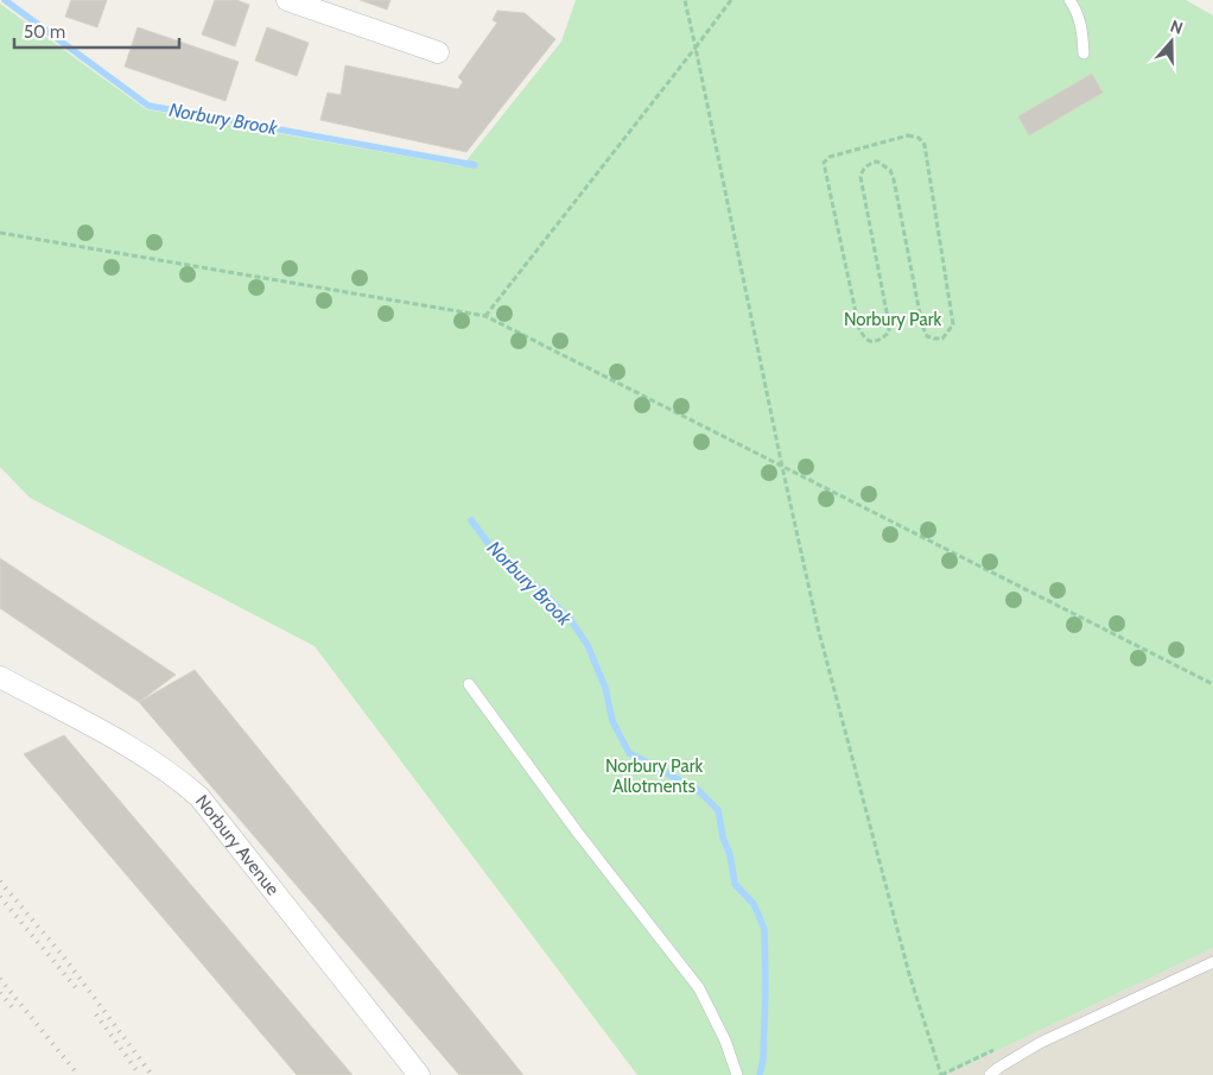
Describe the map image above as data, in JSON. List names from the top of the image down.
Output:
{
  "streets": {
    "street": ["Norbury Avenue"]
  },
  "water": ["Norbury Brook"],
  "parks": ["Norbury Park", "Norbury Park Allotments"],
  "scale_bar": "50 m",
  "north": "top"
}
